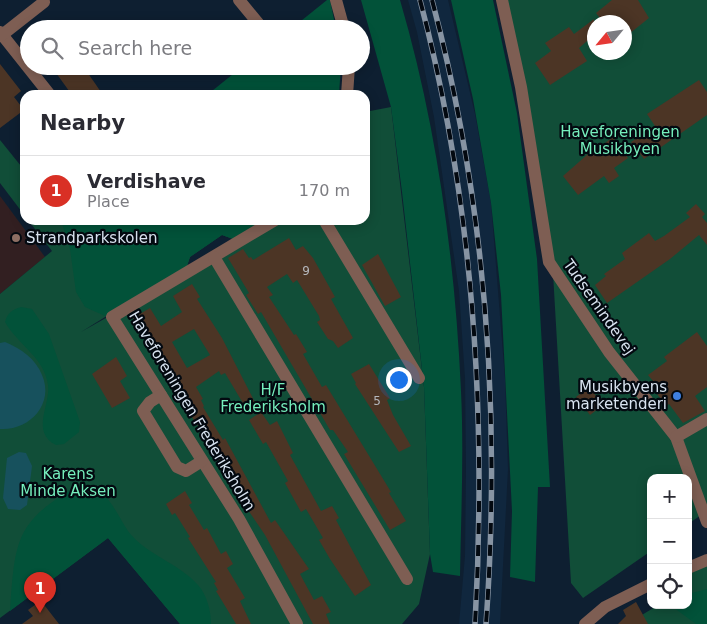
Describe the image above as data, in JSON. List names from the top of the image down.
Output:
{
  "streets": {
    "street": ["Tudsemindevej", "Haveforeningen Frederiksholm"]
  },
  "parks": ["Haveforeningen Musikbyen", "H/F Frederiksholm", "Karens Minde Aksen"],
  "places": ["Strandparkskolen", "Musikbyens marketenderi"],
  "house_numbers": ["9", "5"],
  "north": "bottom left",
  "page": {
    "search": "Search here",
    "heading": "Nearby",
    "list": [
      {
        "mark": "1",
        "name": "Verdishave",
        "note": "Place",
        "value": "170 m"
      }
    ],
    "map_buttons": ["+", "−"],
    "pins": "1"
  }
}
